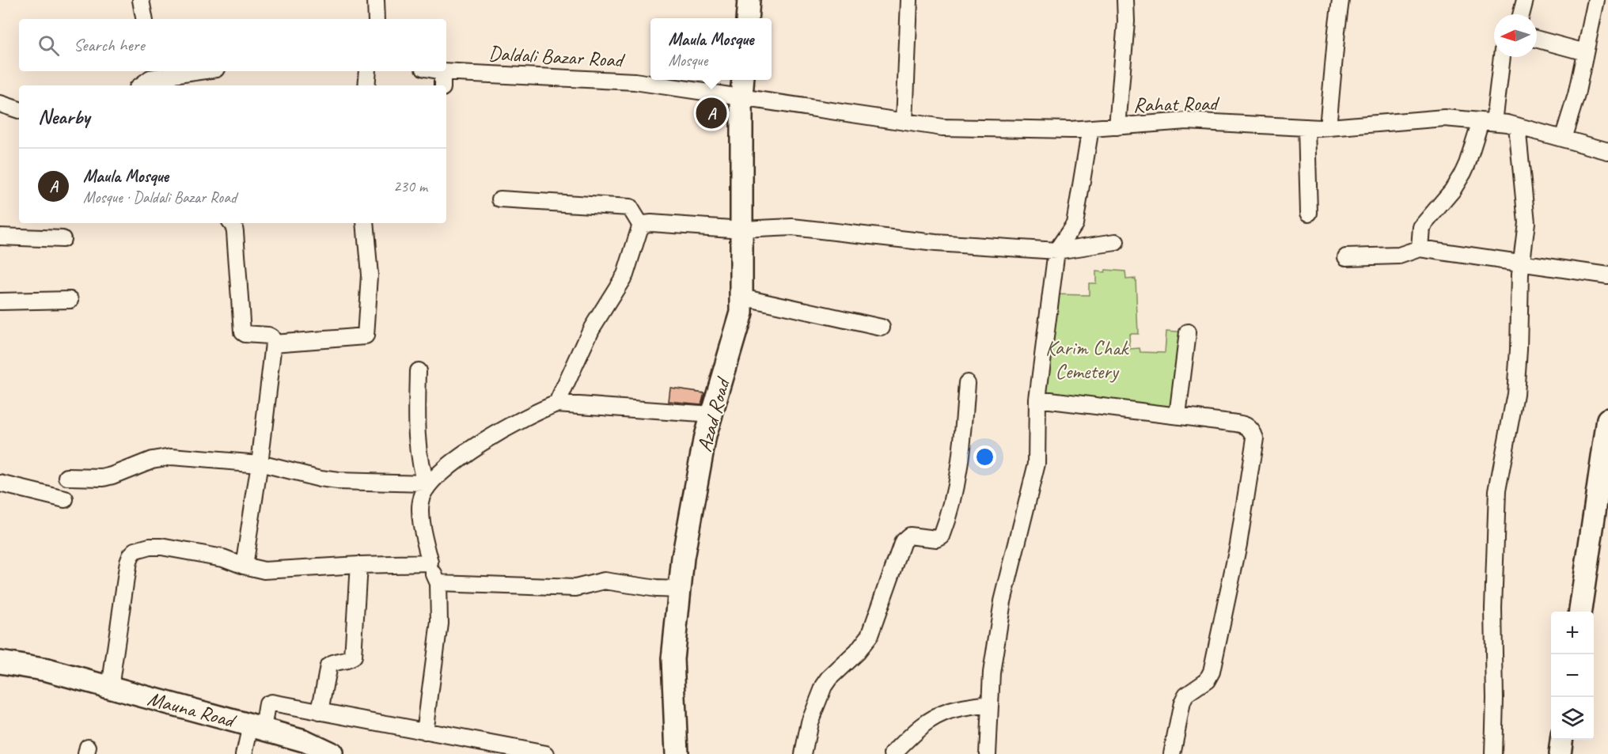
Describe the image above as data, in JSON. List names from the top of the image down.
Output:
{
  "streets": {
    "street": [
      "Daldali Bazar Road",
      "Rahat Road",
      "Azad Road",
      "Mauna Road"
    ]
  },
  "crossings": [
    ["Daldali Bazar Road", "Rahat Road"],
    ["Daldali Bazar Road", "Azad Road"],
    ["Rahat Road", "Azad Road"]
  ],
  "parks": ["Karim Chak Cemetery"],
  "north": "left",
  "page": {
    "popup": ["Maula Mosque", "Mosque"],
    "search": "Search here",
    "heading": "Nearby",
    "pins": "A",
    "list": [
      {
        "mark": "A",
        "name": "Maula Mosque",
        "note": "Mosque · Daldali Bazar Road",
        "value": "230 m"
      }
    ],
    "map_buttons": ["+", "−"]
  }
}
